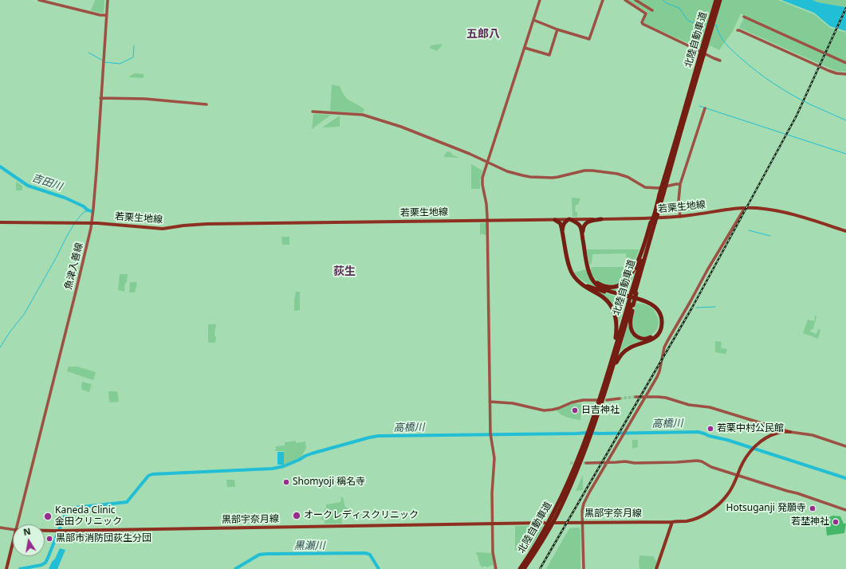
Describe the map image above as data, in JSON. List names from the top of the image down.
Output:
{
  "streets": {
    "highway": ["北陸自動車道"],
    "main road": ["若栗生地線", "黒部宇奈月線"],
    "street": ["魚津入善線"]
  },
  "crossings": [
    ["若栗生地線", "魚津入善線"]
  ],
  "districts": ["五郎八", "荻生"],
  "water": ["吉田川", "高橋川", "黒瀬川"],
  "places": [
    "日吉神社",
    "若栗中村公民館",
    "Shomyoji 稱名寺",
    "Hotsuganji 発願寺",
    "オークレディスクリニック",
    "Kaneda Clinic 金田クリニック",
    "若埜神社",
    "黒部市消防団荻生分団"
  ],
  "north": "top"
}
